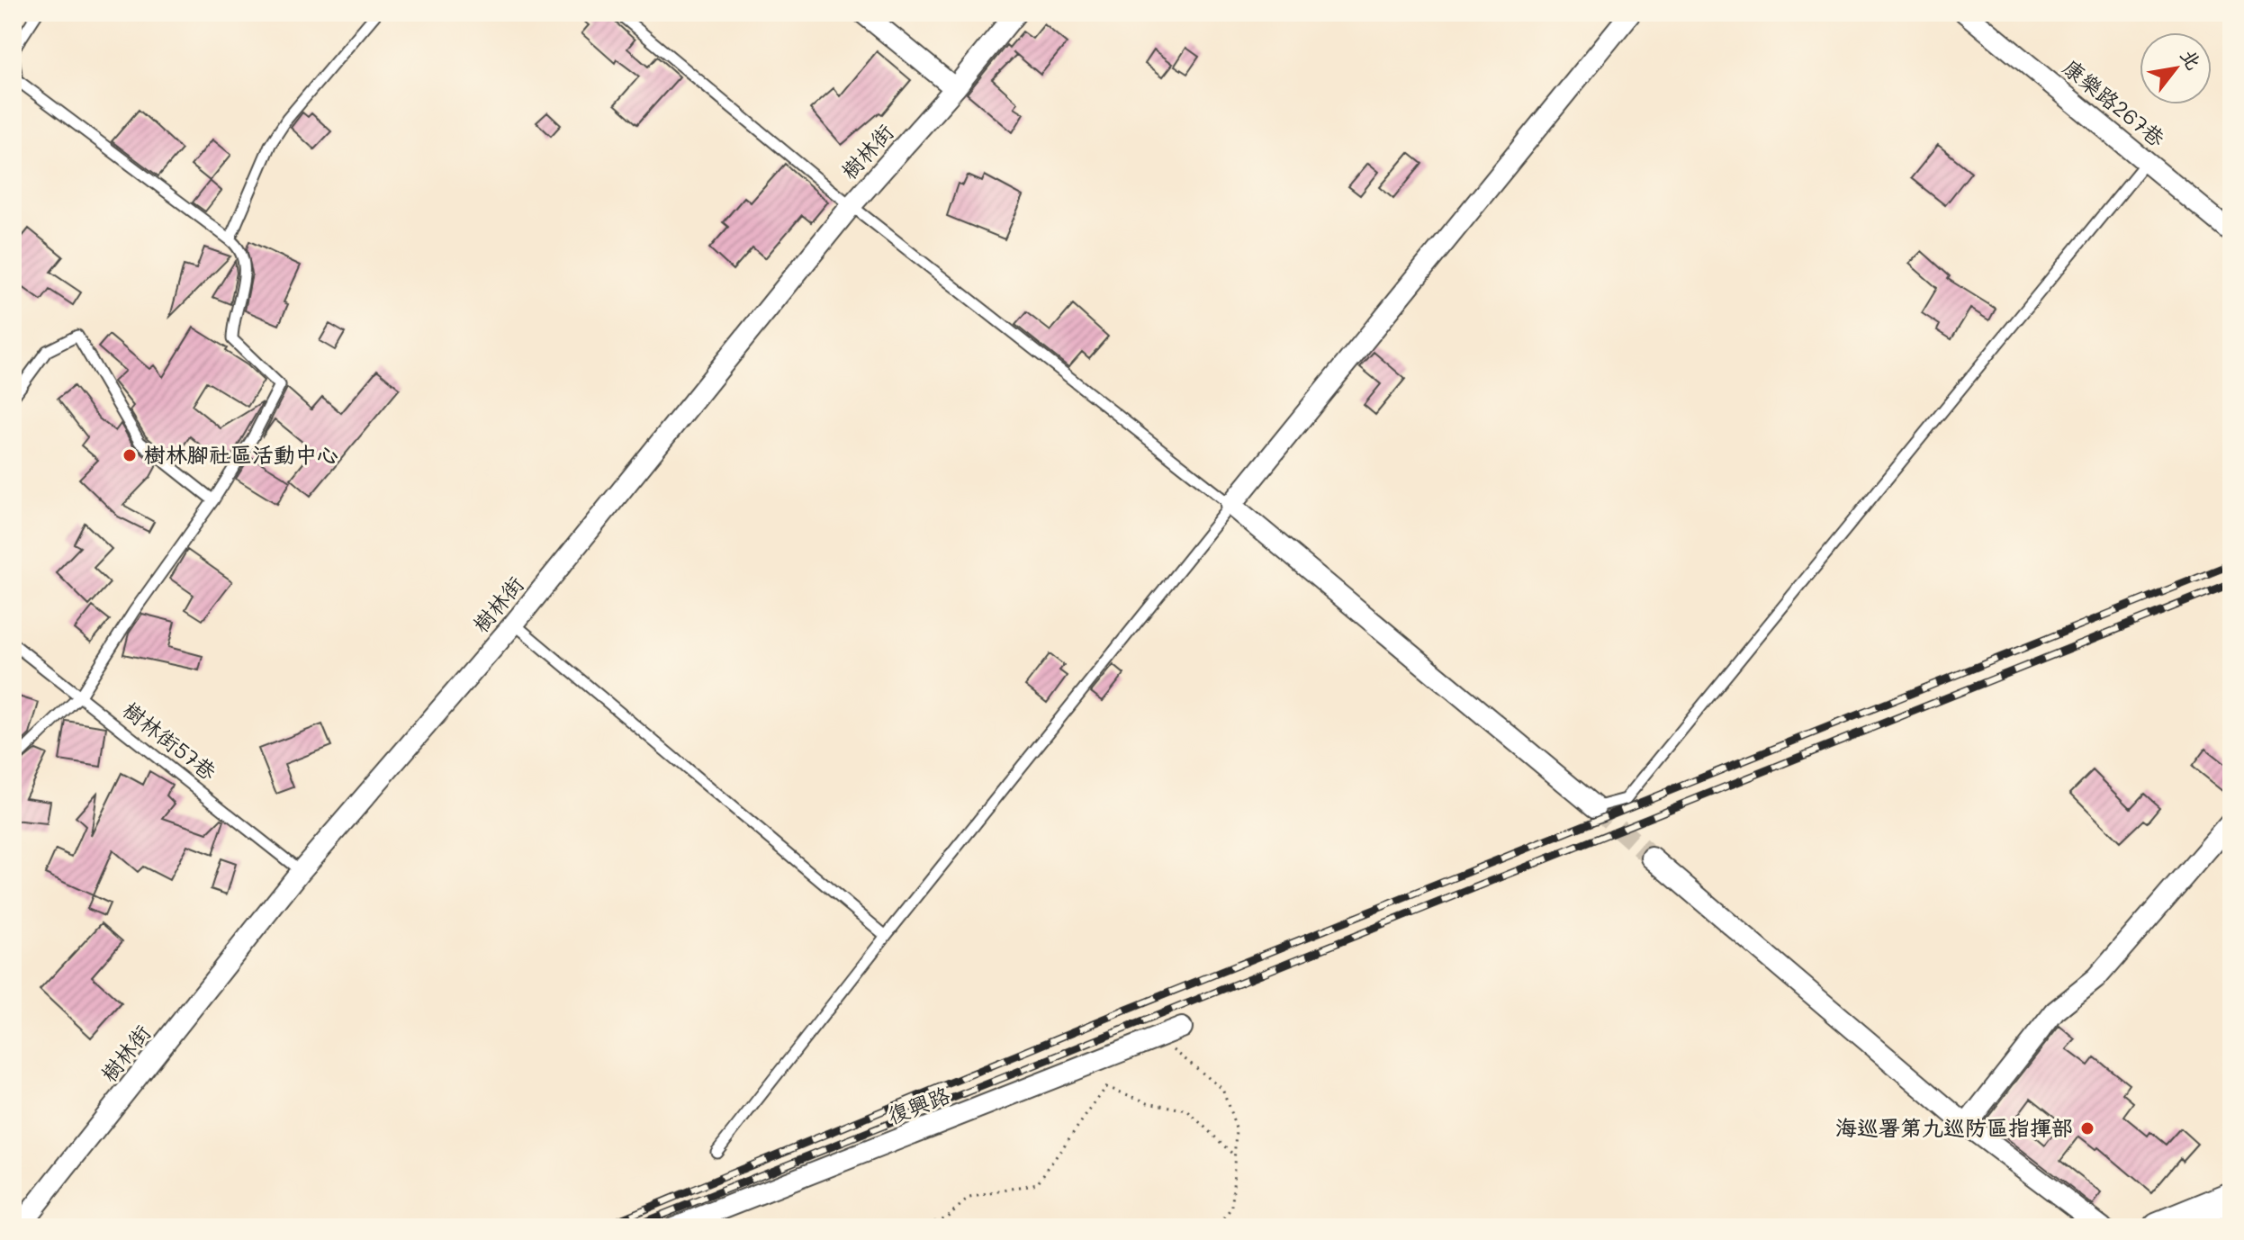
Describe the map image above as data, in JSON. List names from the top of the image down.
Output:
{
  "streets": {
    "street": ["康樂路267巷", "樹林街", "復興路"],
    "lane": ["樹林街57巷"]
  },
  "crossings": [
    ["樹林街", "樹林街57巷"]
  ],
  "places": ["樹林腳社區活動中心", "海巡署第九巡防區指揮部"],
  "north": "top right"
}
